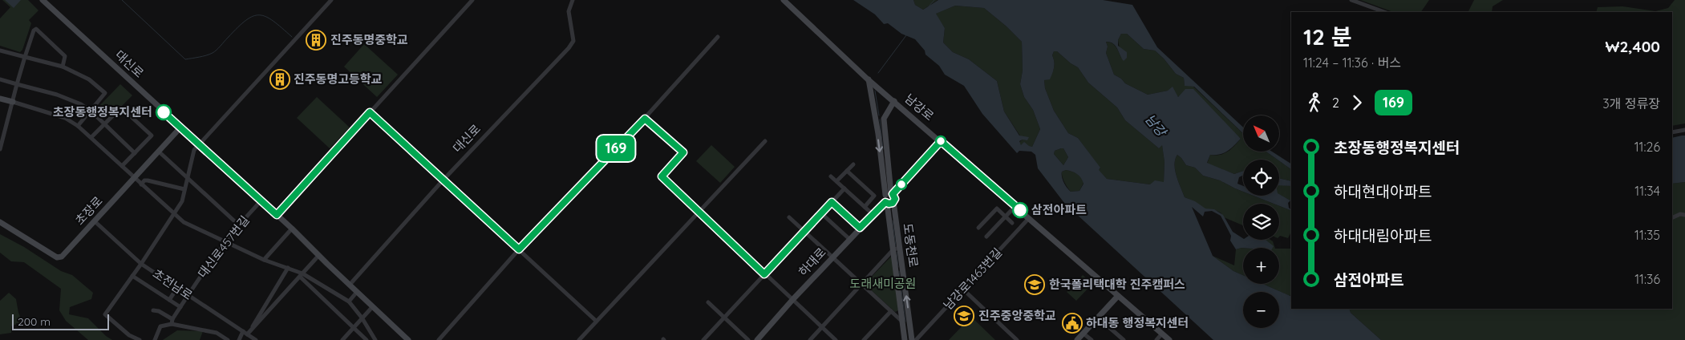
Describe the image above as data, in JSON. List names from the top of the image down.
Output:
{
  "streets": {
    "street": [
      "대신로",
      "남강로",
      "초장로",
      "도동천로",
      "대신로457번길",
      "하대로",
      "남강로1463번길",
      "초전남로"
    ]
  },
  "crossings": [
    ["대신로", "초장로"],
    ["대신로", "대신로457번길"],
    ["남강로", "남강로1463번길"],
    ["초장로", "초전남로"],
    ["도동천로", "하대로"],
    ["대신로457번길", "초전남로"]
  ],
  "water": ["남강"],
  "parks": ["도래새미공원"],
  "places": {
    "building": ["진주동명중학교", "진주동명고등학교"],
    "other": ["초장동행정복지센터", "삼전아파트"],
    "school or university": ["한국폴리택대학 진주캠퍼스", "진주중앙중학교"],
    "public building": ["하대동 행정복지센터"]
  },
  "lines": ["bus line 169"],
  "scale_bar": "200 m",
  "north": "top left",
  "page": {
    "on_map": "169",
    "heading": ["12 분", "11:24 – 11:36 · 버스", "₩2,400"],
    "legs": ["2", "169", "3개 정류장"],
    "map_buttons": ["+", "−"],
    "list": [
      {
        "name": "초장동행정복지센터",
        "value": "11:26"
      },
      {
        "name": "하대현대아파트",
        "value": "11:34"
      },
      {
        "name": "하대대림아파트",
        "value": "11:35"
      },
      {
        "name": "삼전아파트",
        "value": "11:36"
      }
    ],
    "scale": "200 m"
  }
}
